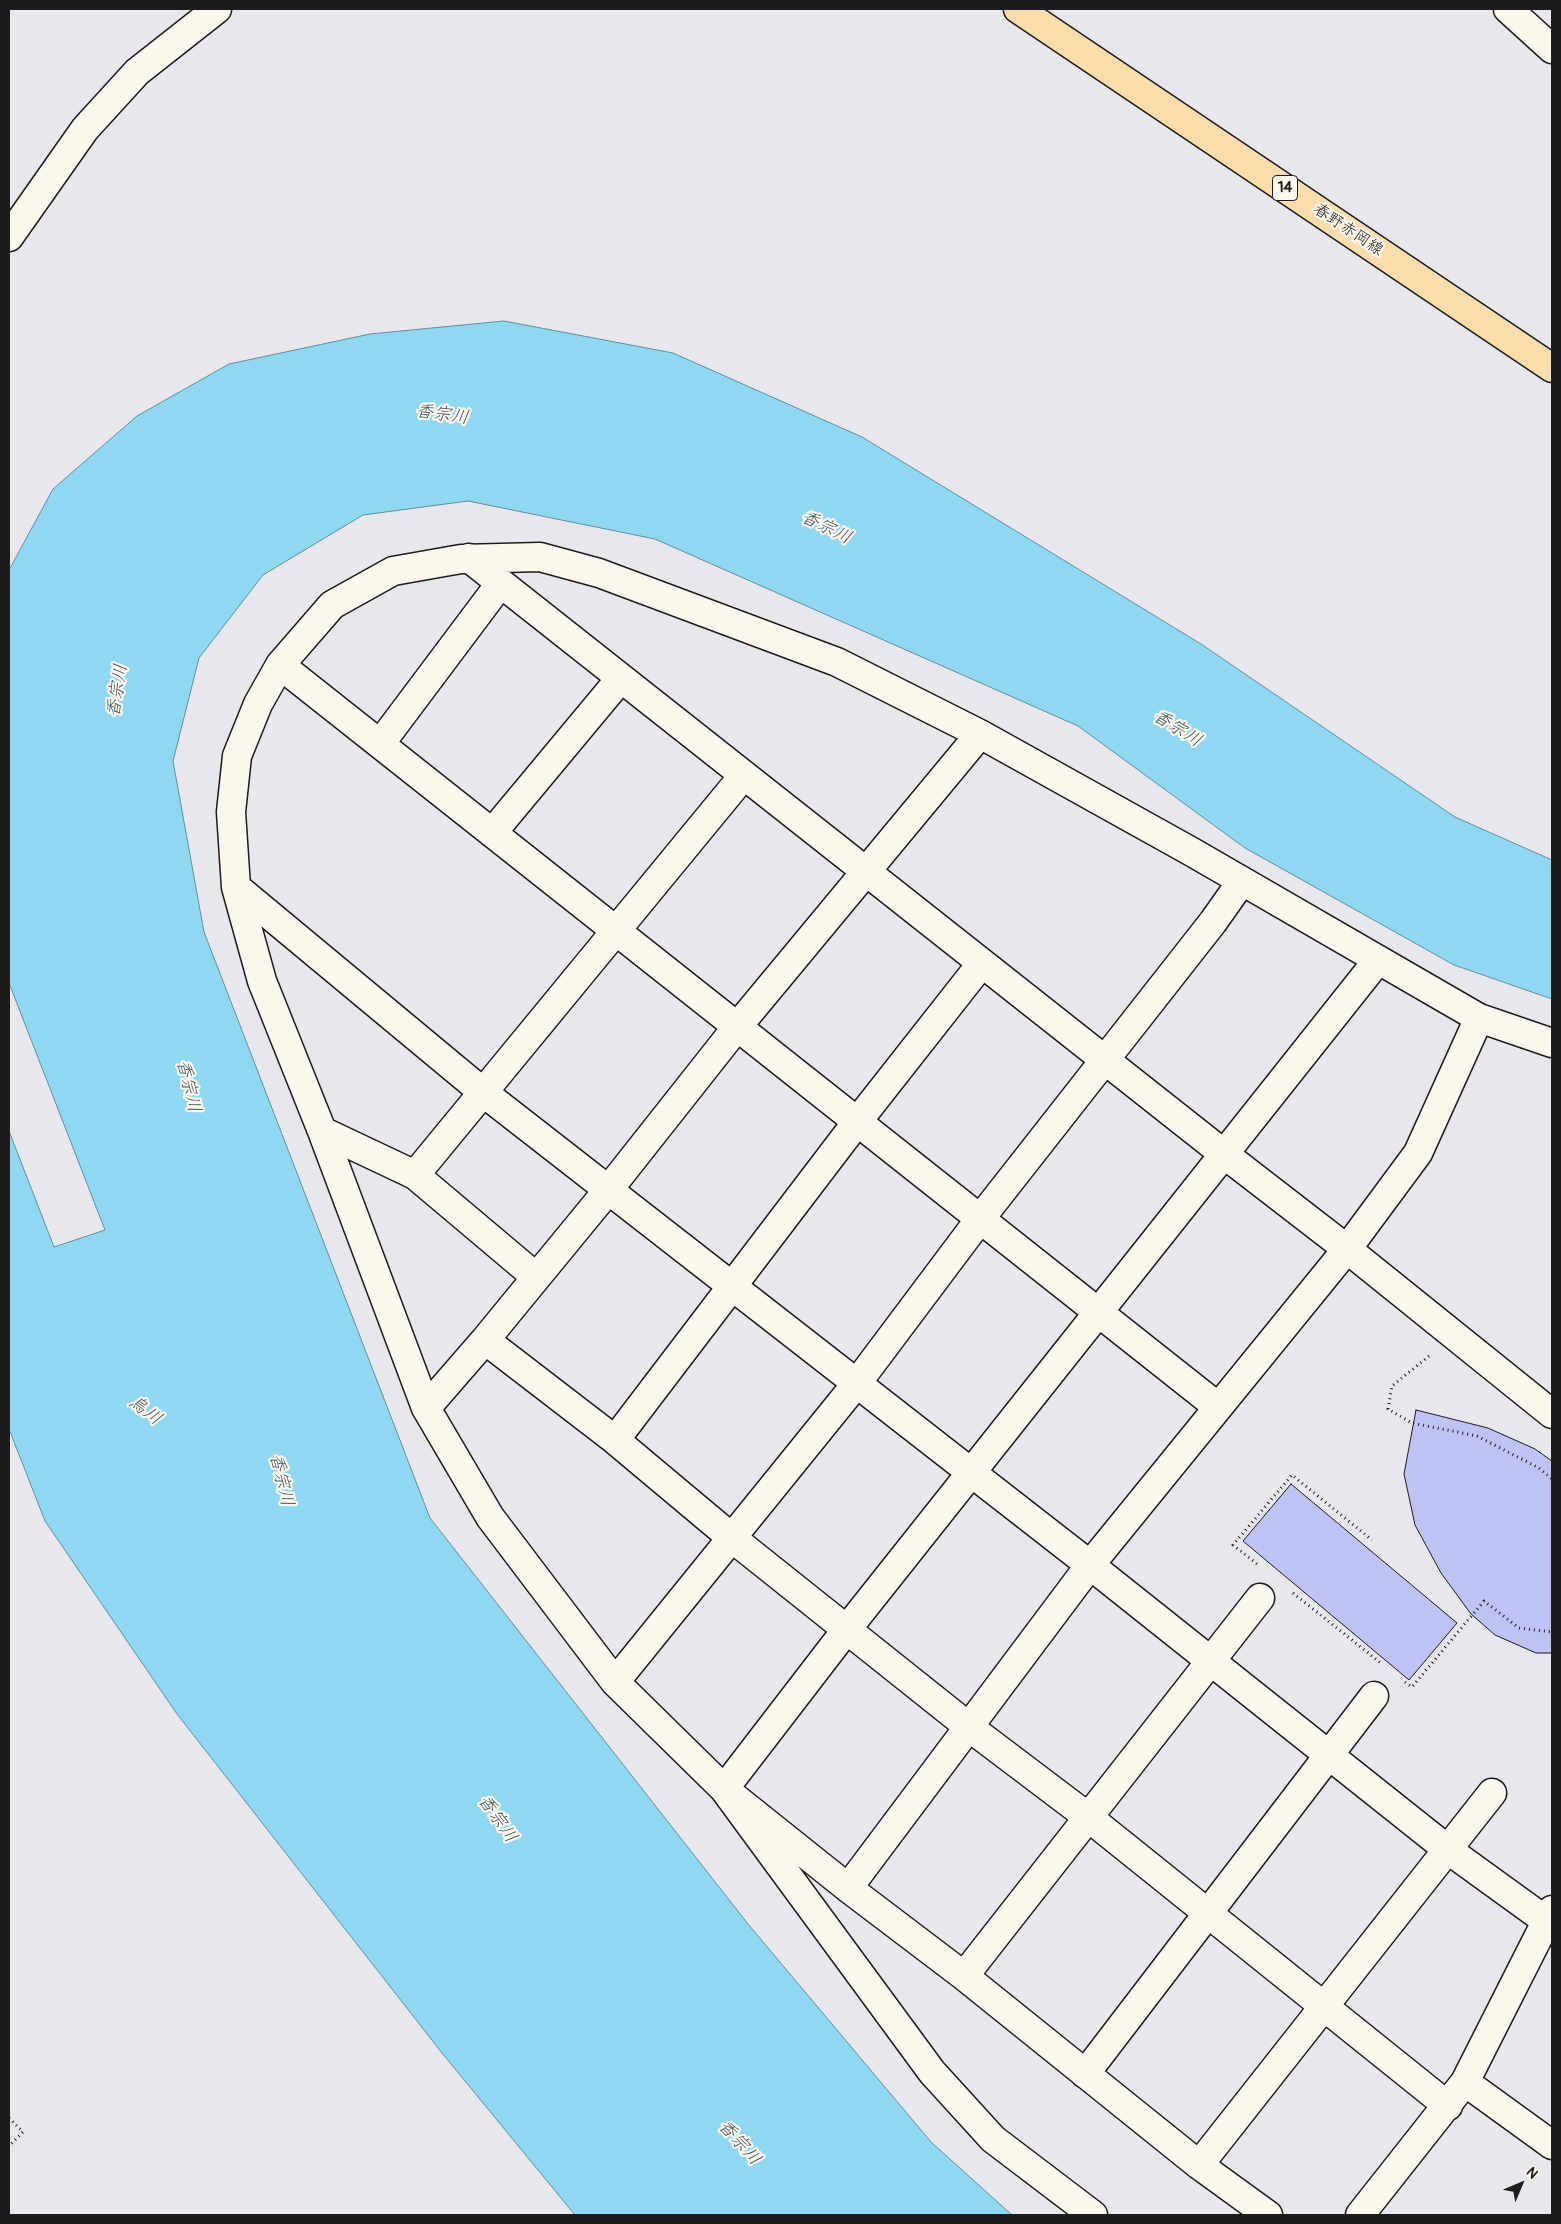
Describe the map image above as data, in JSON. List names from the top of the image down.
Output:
{
  "streets": {
    "main road": ["14", "春野赤岡線"]
  },
  "water": ["香宗川", "烏川"],
  "north": "top right"
}
